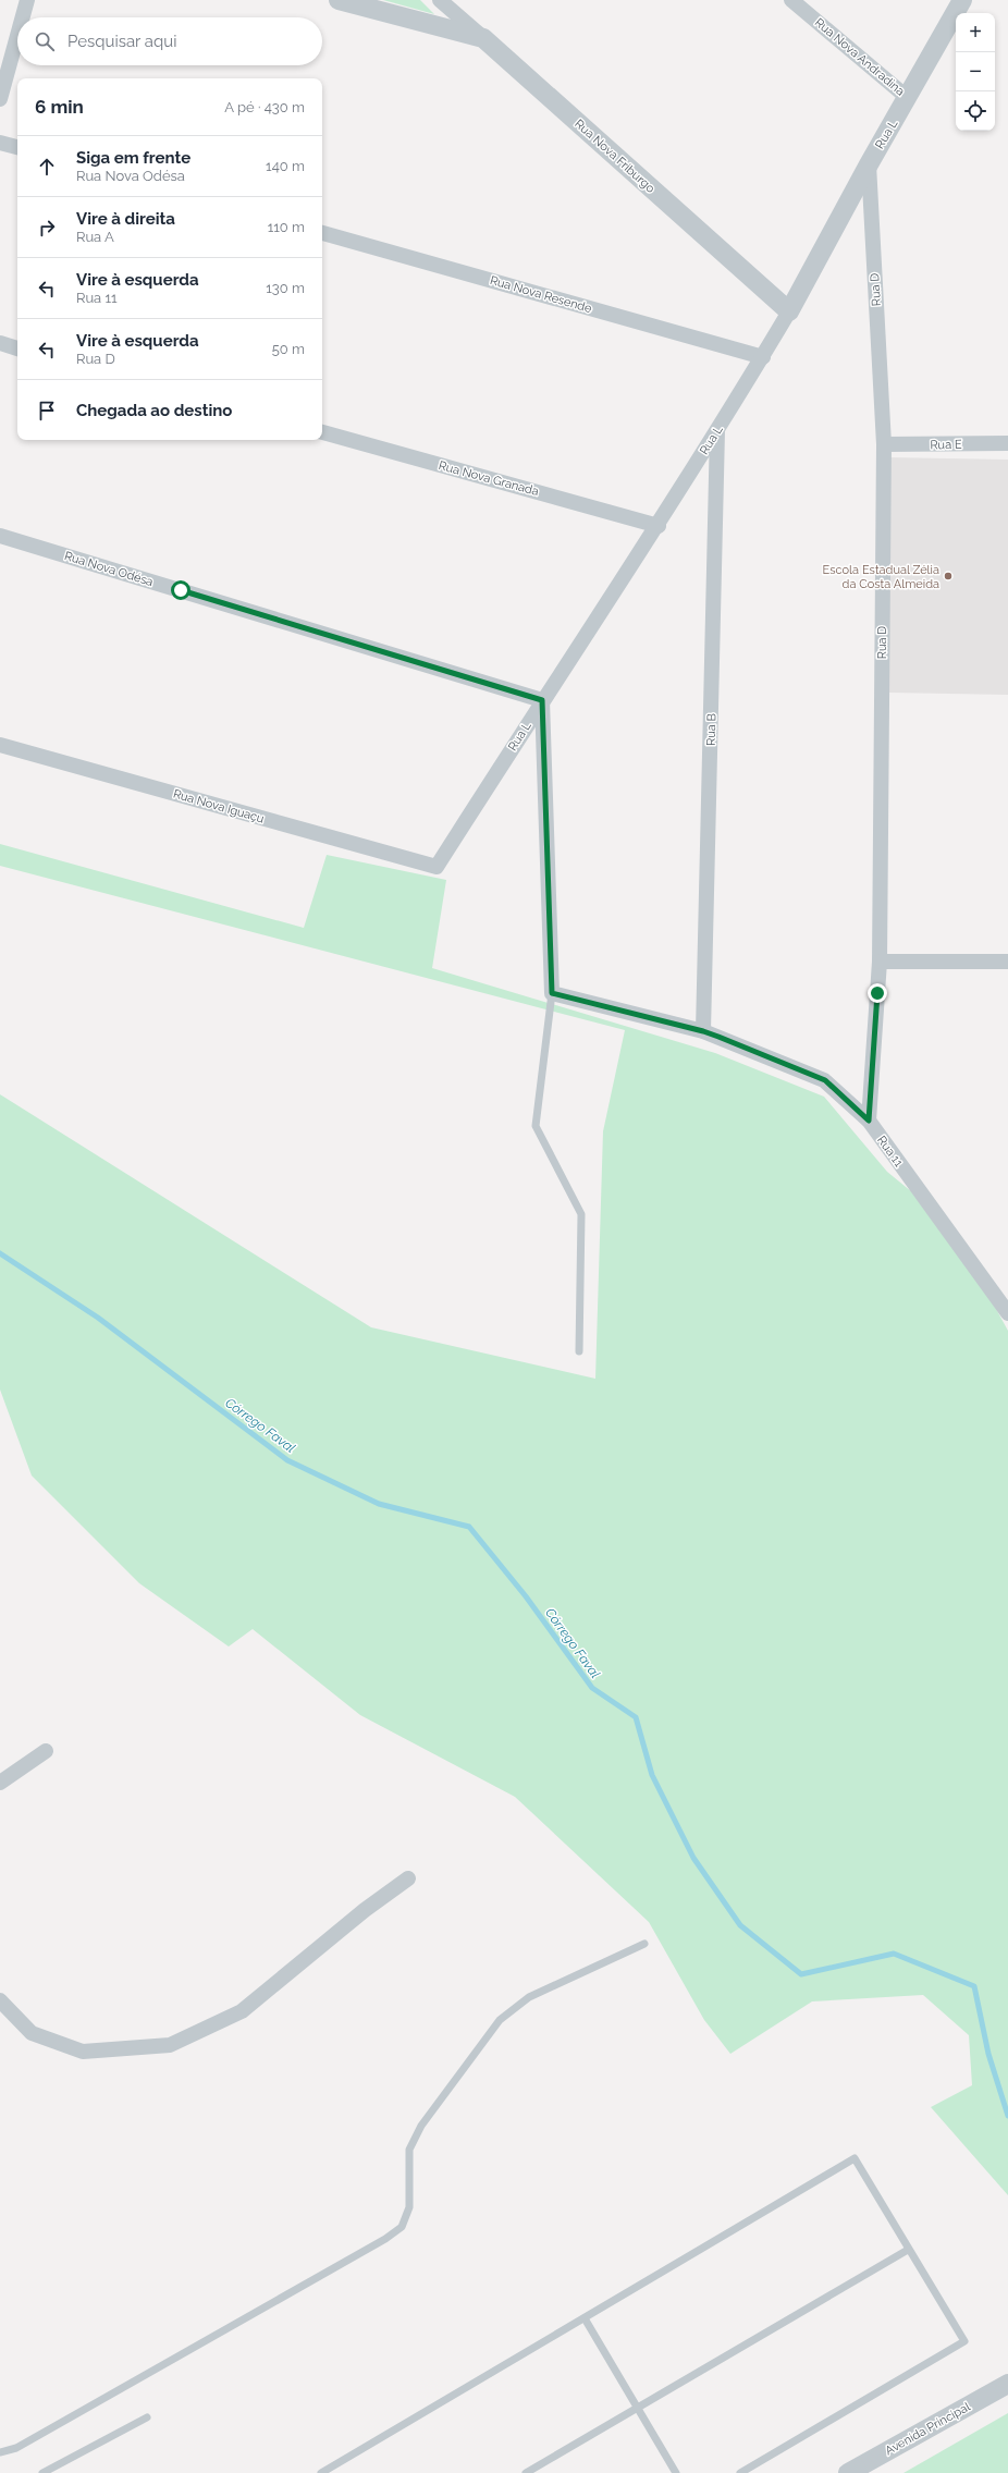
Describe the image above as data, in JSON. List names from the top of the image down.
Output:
{
  "streets": {
    "street": [
      "Rua Nova Andradina",
      "Rua L",
      "Rua Nova Friburgo",
      "Rua D",
      "Rua Nova Resende",
      "Rua E",
      "Rua Nova Granada",
      "Rua Nova Odésa",
      "Rua B",
      "Rua Nova Iguaçu",
      "Rua 11",
      "Avenida Principal"
    ]
  },
  "crossings": [
    ["Rua Nova Andradina", "Rua L"],
    ["Rua L", "Rua Nova Friburgo"],
    ["Rua L", "Rua D"],
    ["Rua L", "Rua Nova Resende"],
    ["Rua L", "Rua Nova Granada"],
    ["Rua L", "Rua Nova Odésa"],
    ["Rua L", "Rua B"],
    ["Rua L", "Rua Nova Iguaçu"],
    ["Rua D", "Rua E"],
    ["Rua D", "Rua 11"],
    ["Rua B", "Rua 11"]
  ],
  "water": ["Córrego Faval"],
  "places": ["Escola Estadual Zélia da Costa Almeida"],
  "page": {
    "map_buttons": ["+", "−"],
    "search": "Pesquisar aqui",
    "heading": ["6 min", "A pé · 430 m"],
    "list": [
      ["Siga em frente", "Rua Nova Odésa", "140 m"],
      ["Vire à direita", "Rua A", "110 m"],
      ["Vire à esquerda", "Rua 11", "130 m"],
      ["Vire à esquerda", "Rua D", "50 m"],
      "Chegada ao destino"
    ]
  }
}
